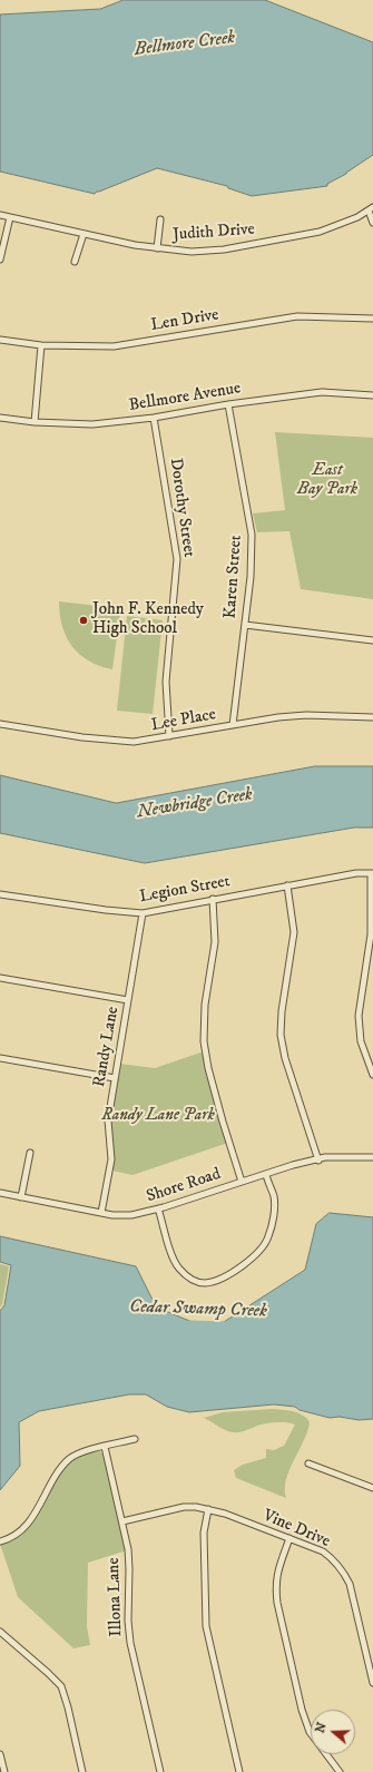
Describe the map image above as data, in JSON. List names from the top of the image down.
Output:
{
  "streets": {
    "street": [
      "Judith Drive",
      "Len Drive",
      "Bellmore Avenue",
      "Dorothy Street",
      "Karen Street",
      "Lee Place",
      "Legion Street",
      "Randy Lane",
      "Shore Road",
      "Vine Drive",
      "Illona Lane"
    ]
  },
  "crossings": [
    ["Bellmore Avenue", "Dorothy Street"],
    ["Bellmore Avenue", "Karen Street"],
    ["Dorothy Street", "Lee Place"],
    ["Karen Street", "Lee Place"],
    ["Legion Street", "Randy Lane"],
    ["Randy Lane", "Shore Road"],
    ["Vine Drive", "Illona Lane"]
  ],
  "water": ["Bellmore Creek", "Newbridge Creek", "Cedar Swamp Creek"],
  "parks": ["East Bay Park", "Randy Lane Park"],
  "places": ["John F. Kennedy High School"],
  "north": "left"
}
